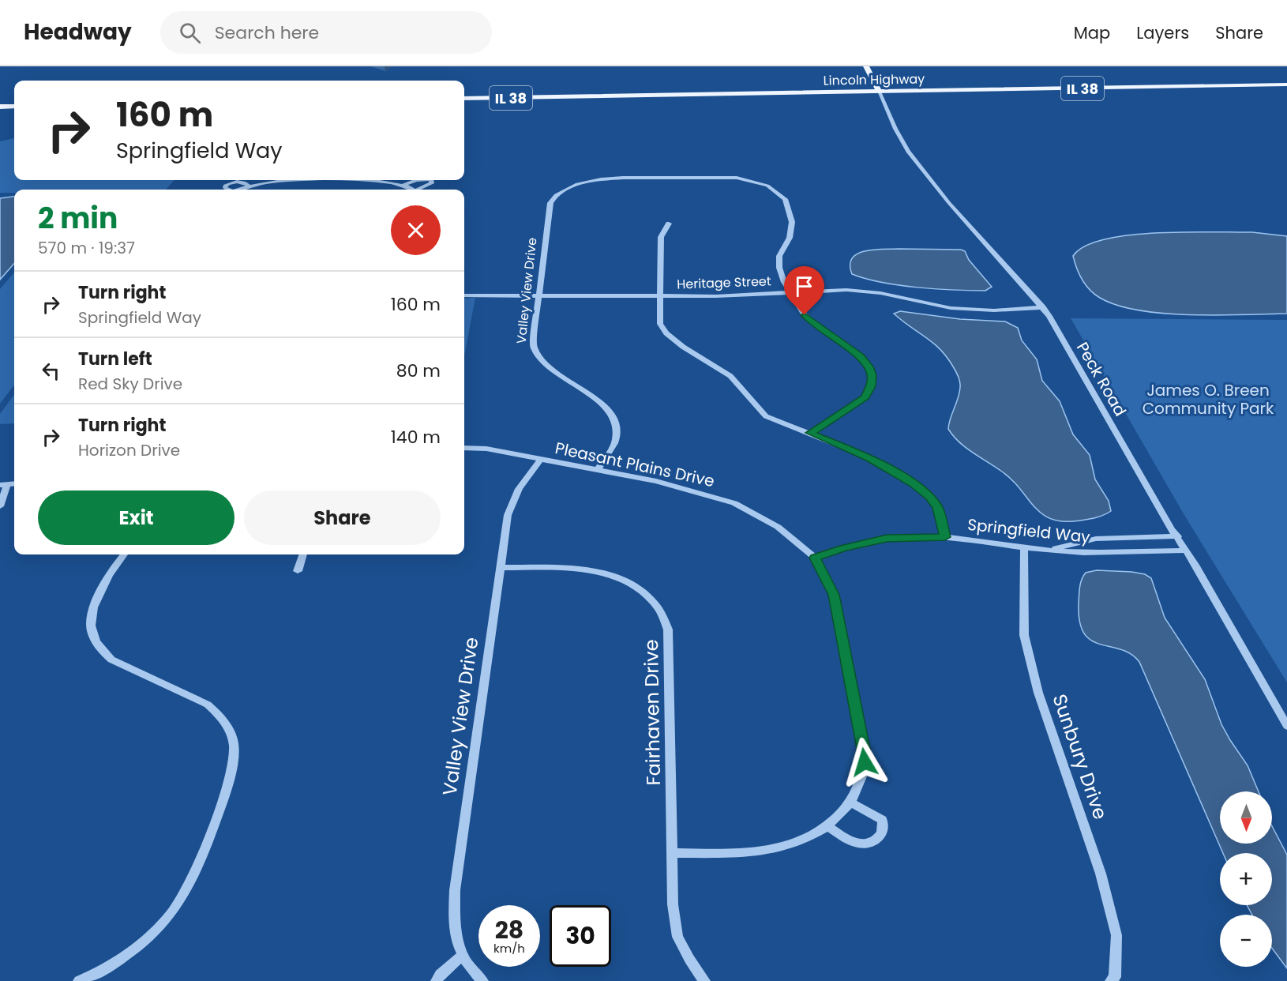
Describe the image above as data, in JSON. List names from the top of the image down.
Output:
{
  "streets": {
    "main road": ["Lincoln Highway", "IL 38", "Peck Road"],
    "street": [
      "Heritage Street",
      "Valley View Drive",
      "Pleasant Plains Drive",
      "Springfield Way",
      "Fairhaven Drive",
      "Sunbury Drive"
    ]
  },
  "crossings": [
    ["Lincoln Highway", "Peck Road"],
    ["Heritage Street", "Valley View Drive"],
    ["Heritage Street", "Peck Road"],
    ["Valley View Drive", "Pleasant Plains Drive"],
    ["Valley View Drive", "Fairhaven Drive"],
    ["Peck Road", "Springfield Way"],
    ["Pleasant Plains Drive", "Springfield Way"],
    ["Pleasant Plains Drive", "Fairhaven Drive"],
    ["Springfield Way", "Sunbury Drive"]
  ],
  "parks": ["James O. Breen Community Park"],
  "north": "bottom",
  "page": {
    "header": "Headway",
    "search": "Search here",
    "nav": ["Map", "Layers", "Share"],
    "turn": ["160 m", "Springfield Way"],
    "heading": ["2 min", "570 m · 19:37"],
    "list": [
      {
        "name": "Turn right",
        "note": "Springfield Way",
        "value": "160 m"
      },
      {
        "name": "Turn left",
        "note": "Red Sky Drive",
        "value": "80 m"
      },
      {
        "name": "Turn right",
        "note": "Horizon Drive",
        "value": "140 m"
      }
    ],
    "buttons": ["Exit", "Share"],
    "map_buttons": ["+", "−"],
    "speed": "28 km/h",
    "limit": "30"
  }
}
